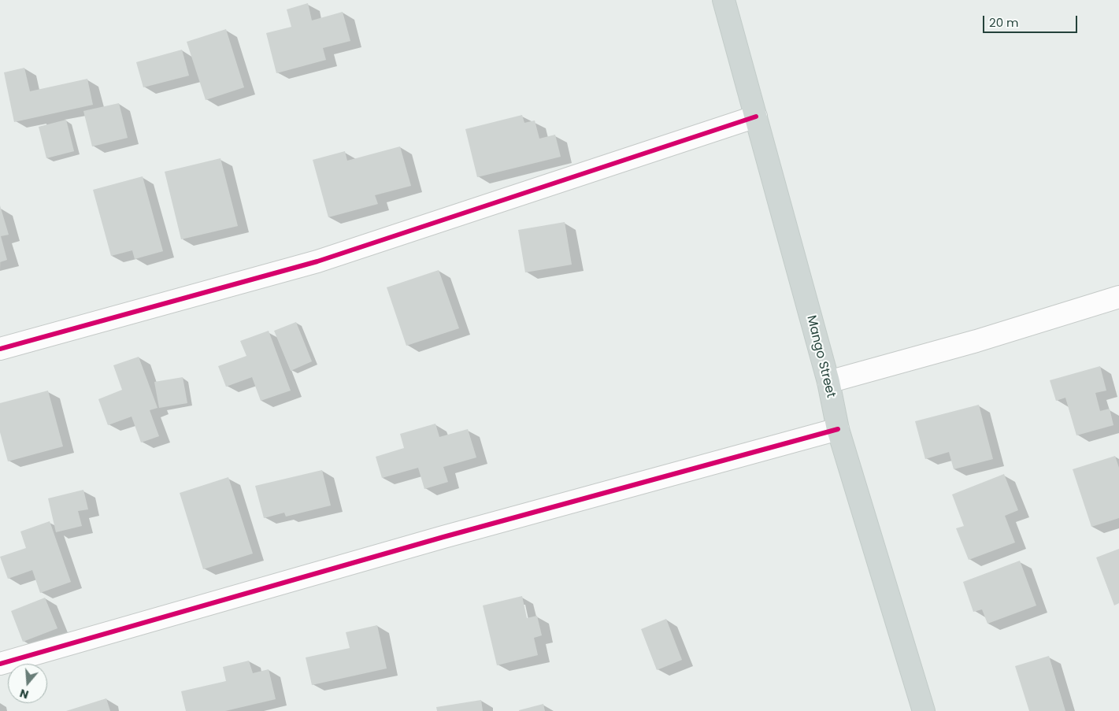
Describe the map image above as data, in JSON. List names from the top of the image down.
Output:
{
  "streets": {
    "main road": ["Mango Street"]
  },
  "scale_bar": "20 m",
  "north": "bottom"
}
